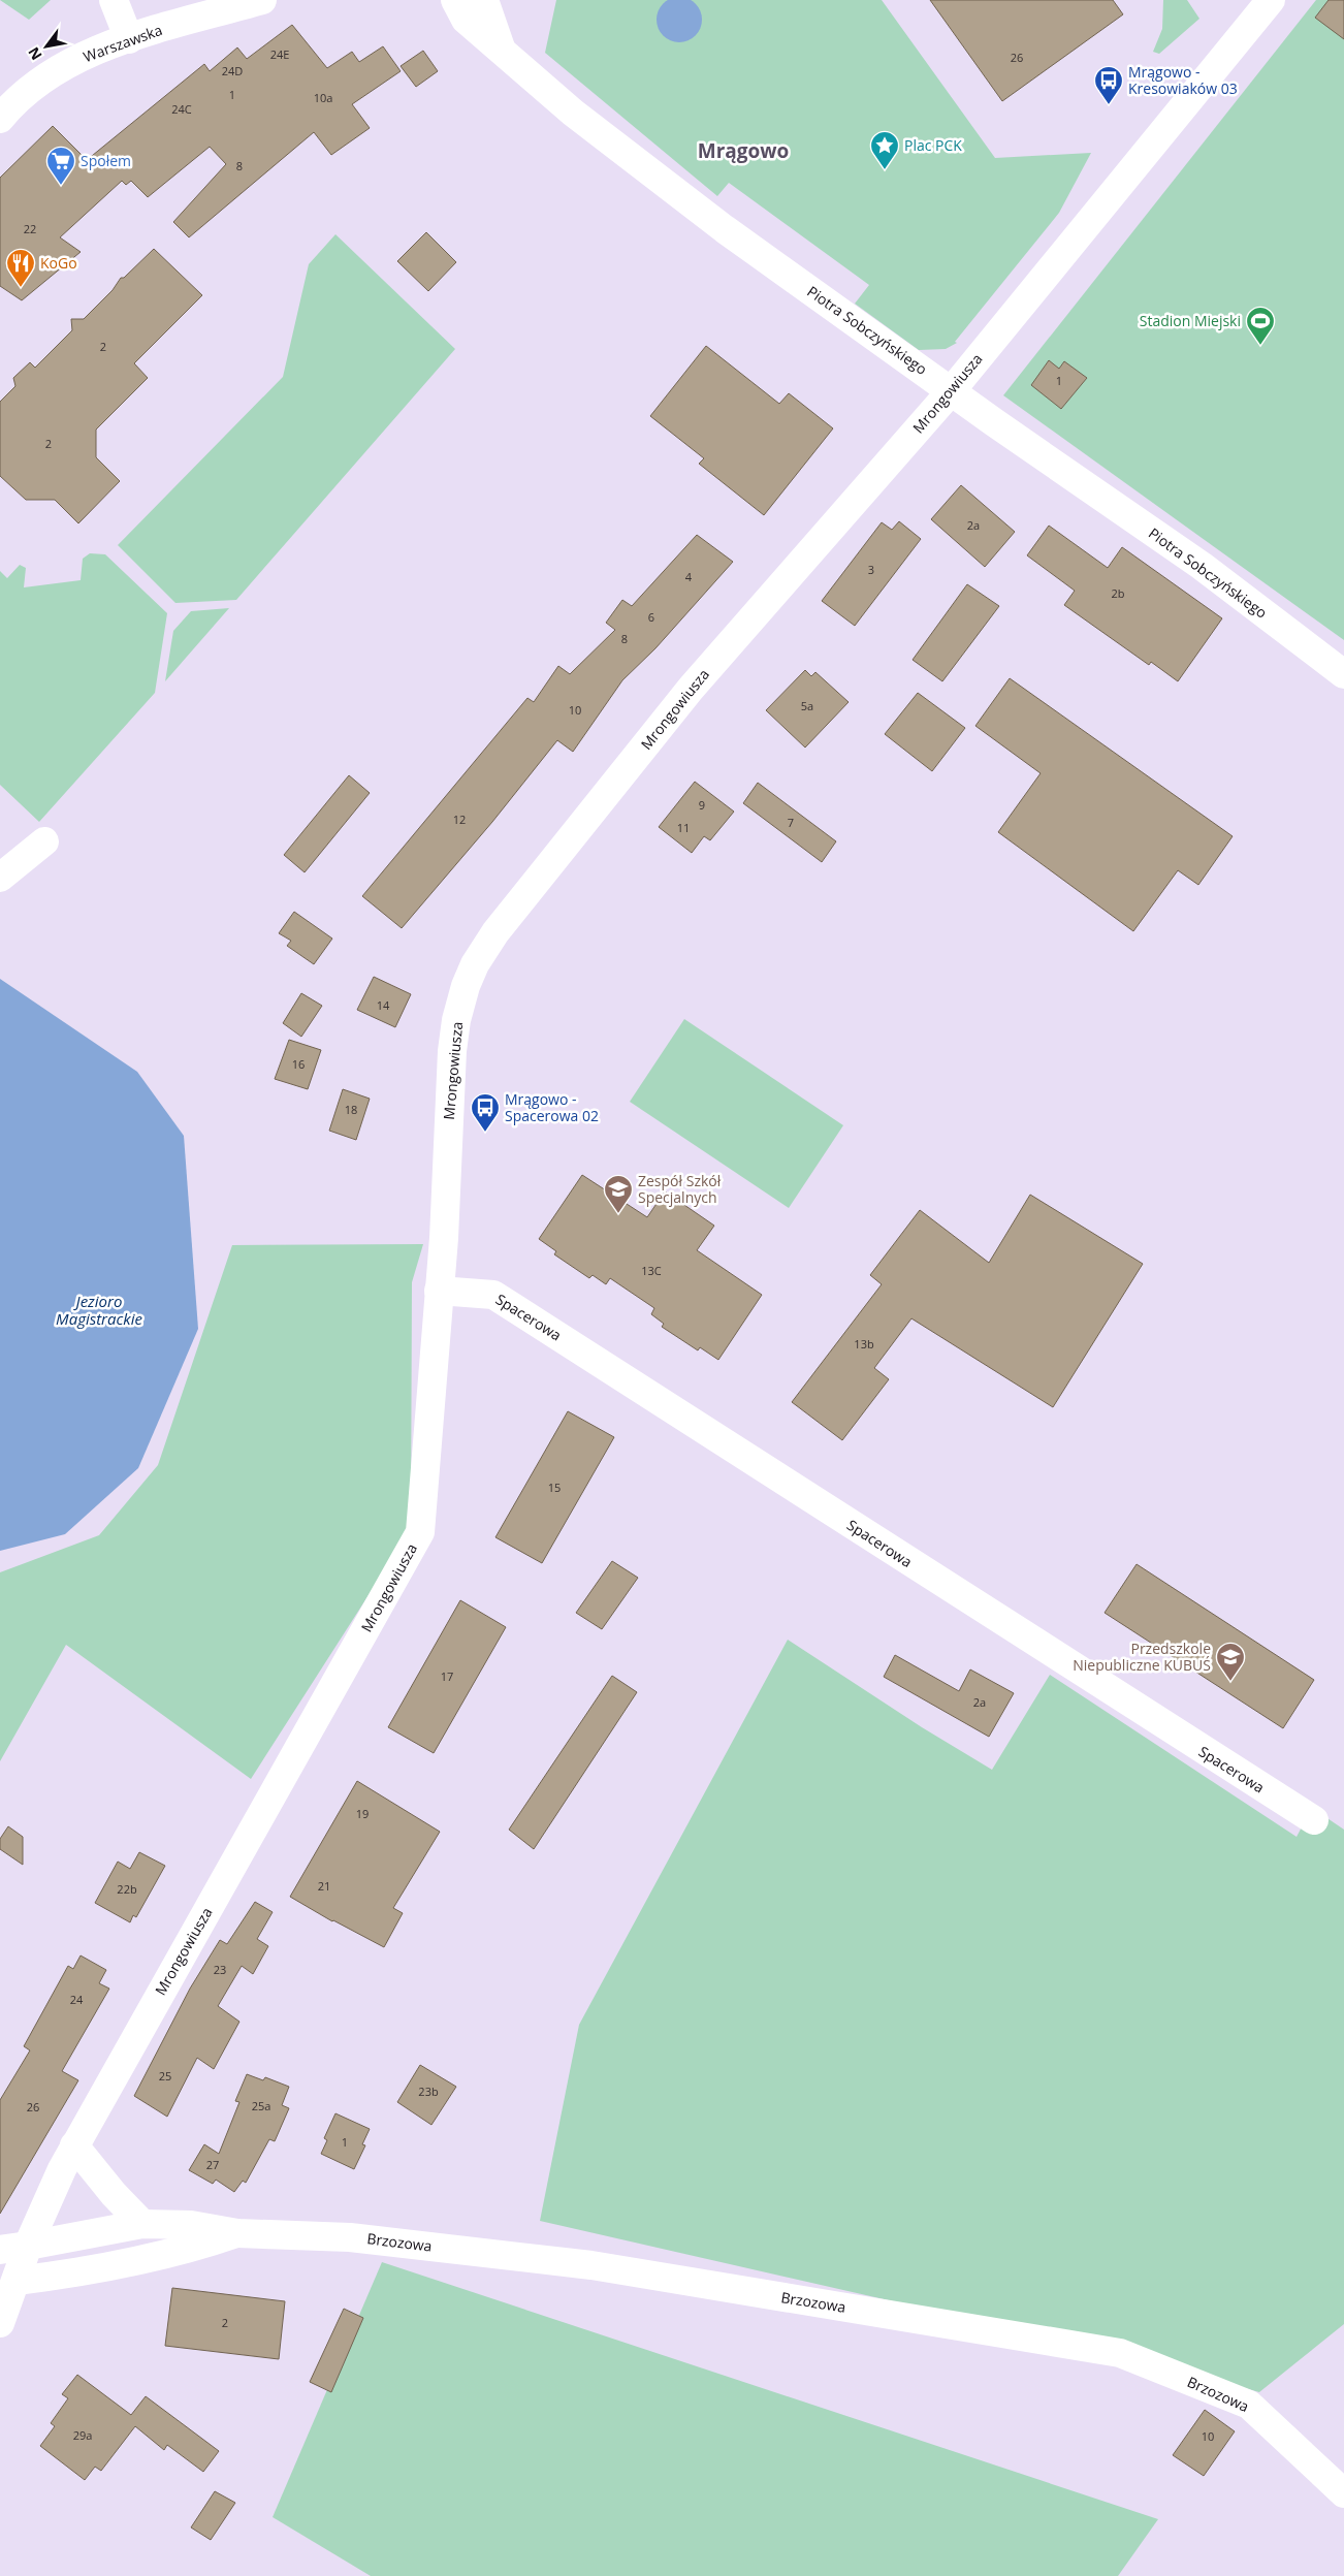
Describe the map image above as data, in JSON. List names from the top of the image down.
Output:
{
  "streets": {
    "street": [
      "Warszawska",
      "Piotra Sobczyńskiego",
      "Mrongowiusza",
      "Spacerowa",
      "Brzozowa"
    ]
  },
  "crossings": [
    ["Piotra Sobczyńskiego", "Mrongowiusza"],
    ["Mrongowiusza", "Spacerowa"],
    ["Mrongowiusza", "Brzozowa"]
  ],
  "districts": ["Mrągowo"],
  "water": ["Jezioro Magistrackie"],
  "places": {
    "bus stop": ["Mrągowo - Kresowiaków 03", "Mrągowo - Spacerowa 02"],
    "place": ["Plac PCK"],
    "supermarket": ["Społem"],
    "restaurant": ["KoGo"],
    "sports": ["Stadion Miejski"],
    "school or university": ["Zespół Szkół Specjalnych", "Przedszkole Niepubliczne KUBUŚ"]
  },
  "house_numbers": [
    "24E",
    "26",
    "24D",
    "1",
    "10a",
    "24C",
    "8",
    "22",
    "2",
    "1",
    "2",
    "2a",
    "3",
    "4",
    "2b",
    "6",
    "8",
    "5a",
    "10",
    "9",
    "12",
    "7",
    "11",
    "14",
    "16",
    "18",
    "13C",
    "13b",
    "15",
    "17",
    "2a",
    "19",
    "21",
    "22b",
    "23",
    "24",
    "25",
    "23b",
    "25a",
    "26",
    "1",
    "27",
    "2",
    "29a",
    "10"
  ],
  "north": "bottom left"
}
